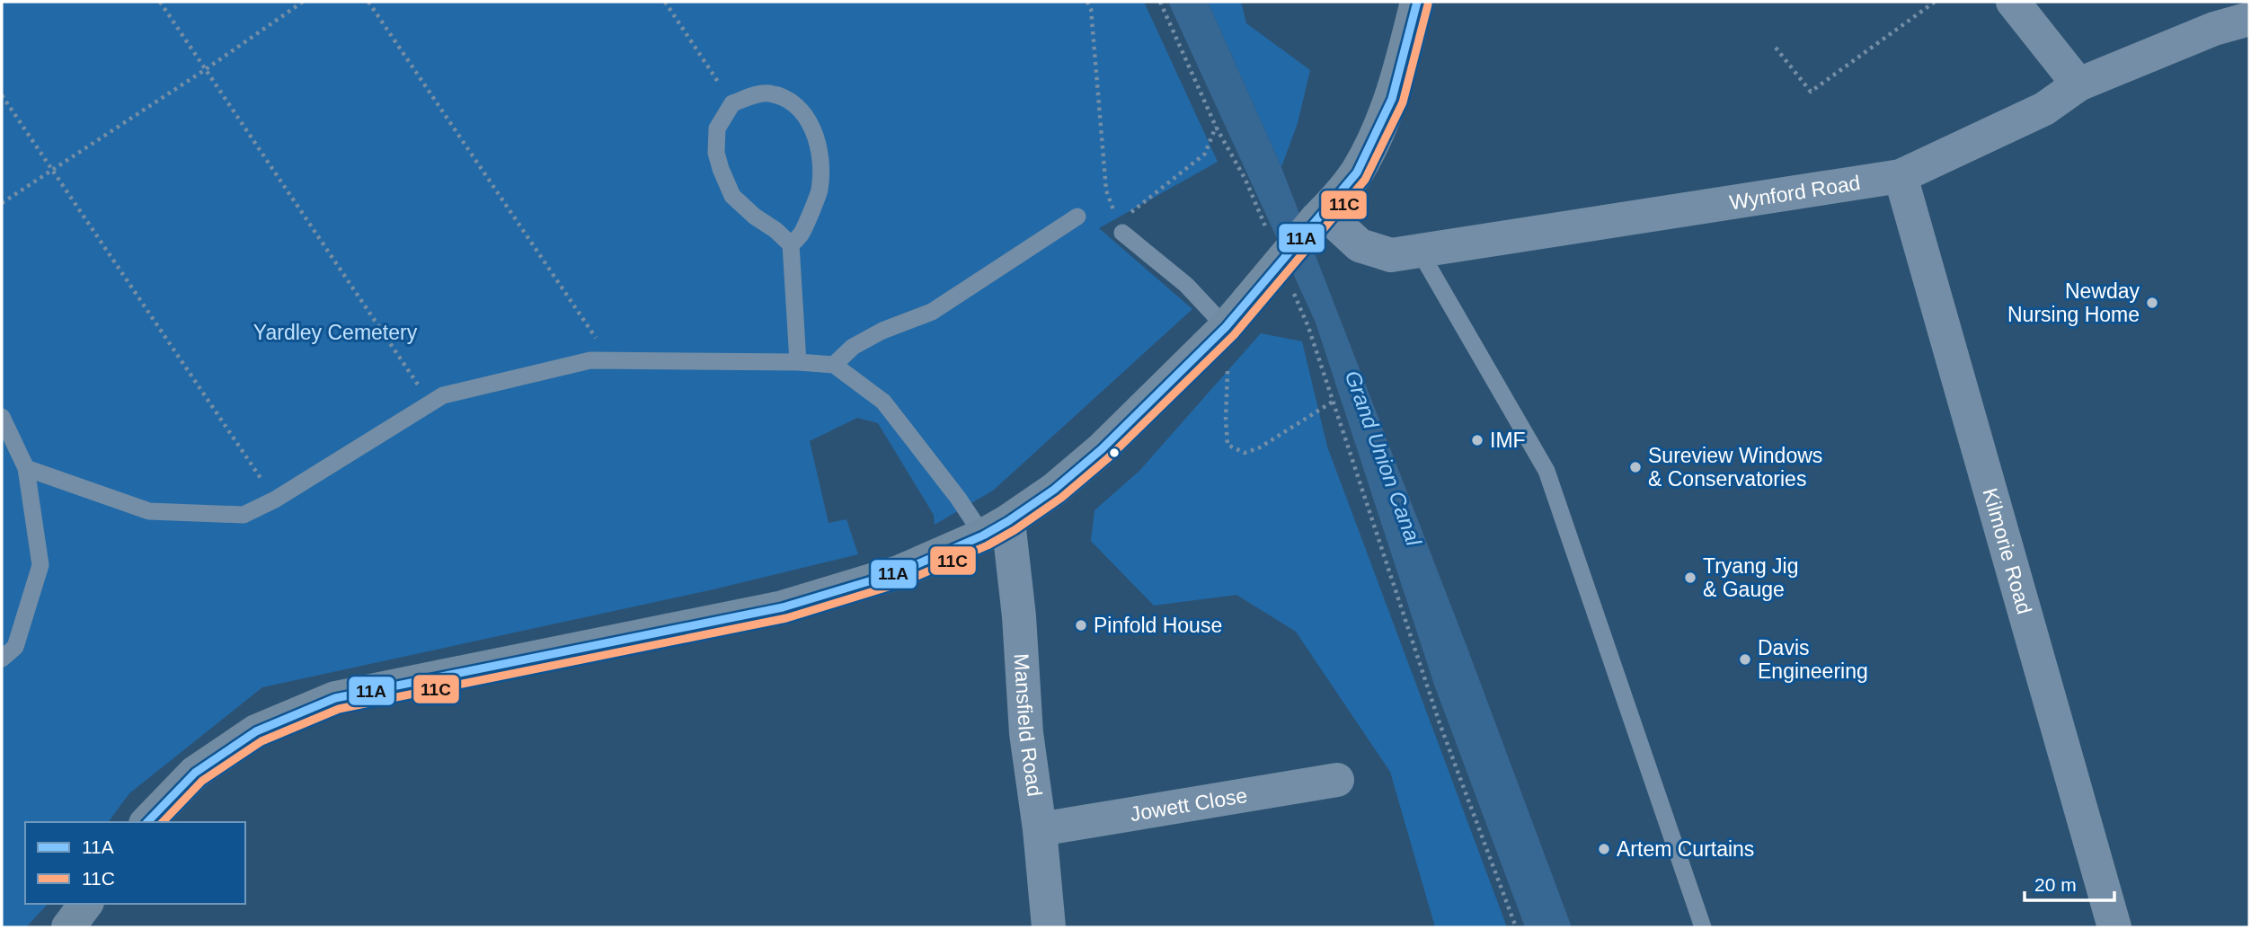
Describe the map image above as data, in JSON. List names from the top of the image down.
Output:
{
  "streets": {
    "street": [
      "Wynford Road",
      "Kilmorie Road",
      "Mansfield Road",
      "Jowett Close"
    ]
  },
  "crossings": [
    ["Wynford Road", "Kilmorie Road"],
    ["Mansfield Road", "Jowett Close"]
  ],
  "water": ["Grand Union Canal"],
  "parks": ["Yardley Cemetery"],
  "places": [
    "Newday Nursing Home",
    "IMF",
    "Sureview Windows & Conservatories",
    "Tryang Jig & Gauge",
    "Pinfold House",
    "Davis Engineering",
    "Artem Curtains"
  ],
  "lines": ["transit line 11A", "transit line 11C"],
  "legend": ["11A", "11C"],
  "scale_bar": "20 m"
}
